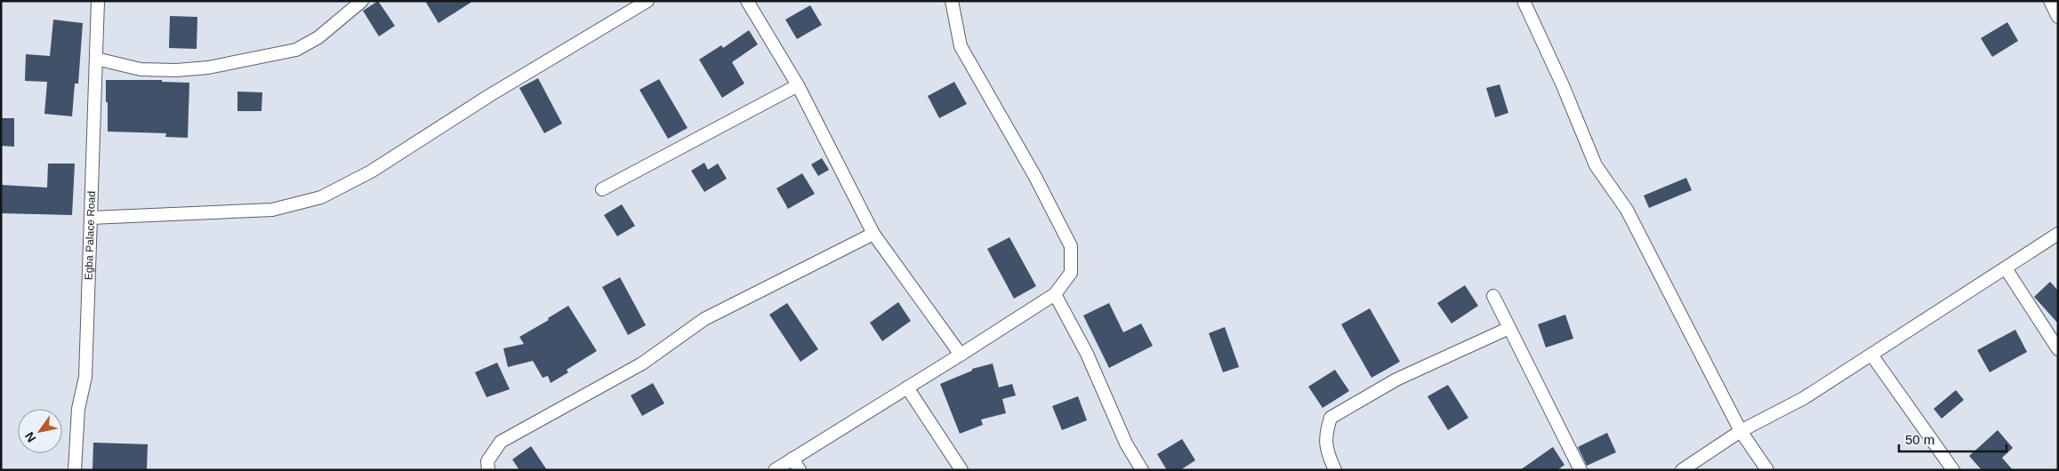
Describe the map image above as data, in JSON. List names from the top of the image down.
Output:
{
  "streets": {
    "street": ["Egba Palace Road"]
  },
  "scale_bar": "50 m",
  "north": "bottom left"
}
